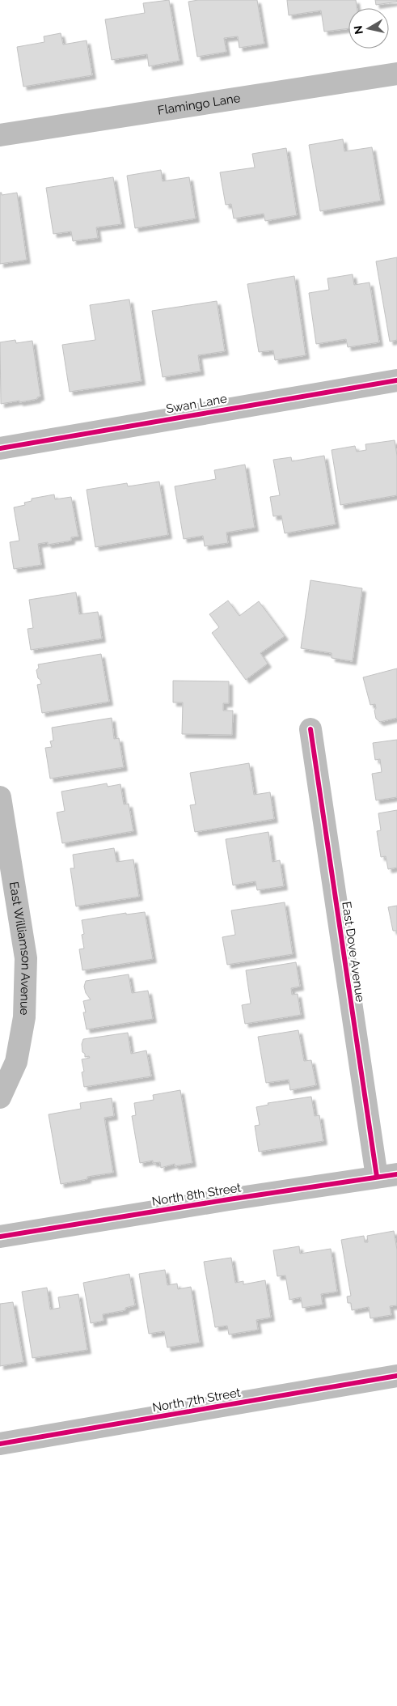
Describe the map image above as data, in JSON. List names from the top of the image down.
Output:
{
  "streets": {
    "street": [
      "Flamingo Lane",
      "Swan Lane",
      "East Williamson Avenue",
      "East Dove Avenue",
      "North 8th Street",
      "North 7th Street"
    ]
  },
  "crossings": [
    ["East Dove Avenue", "North 8th Street"]
  ],
  "north": "left"
}
